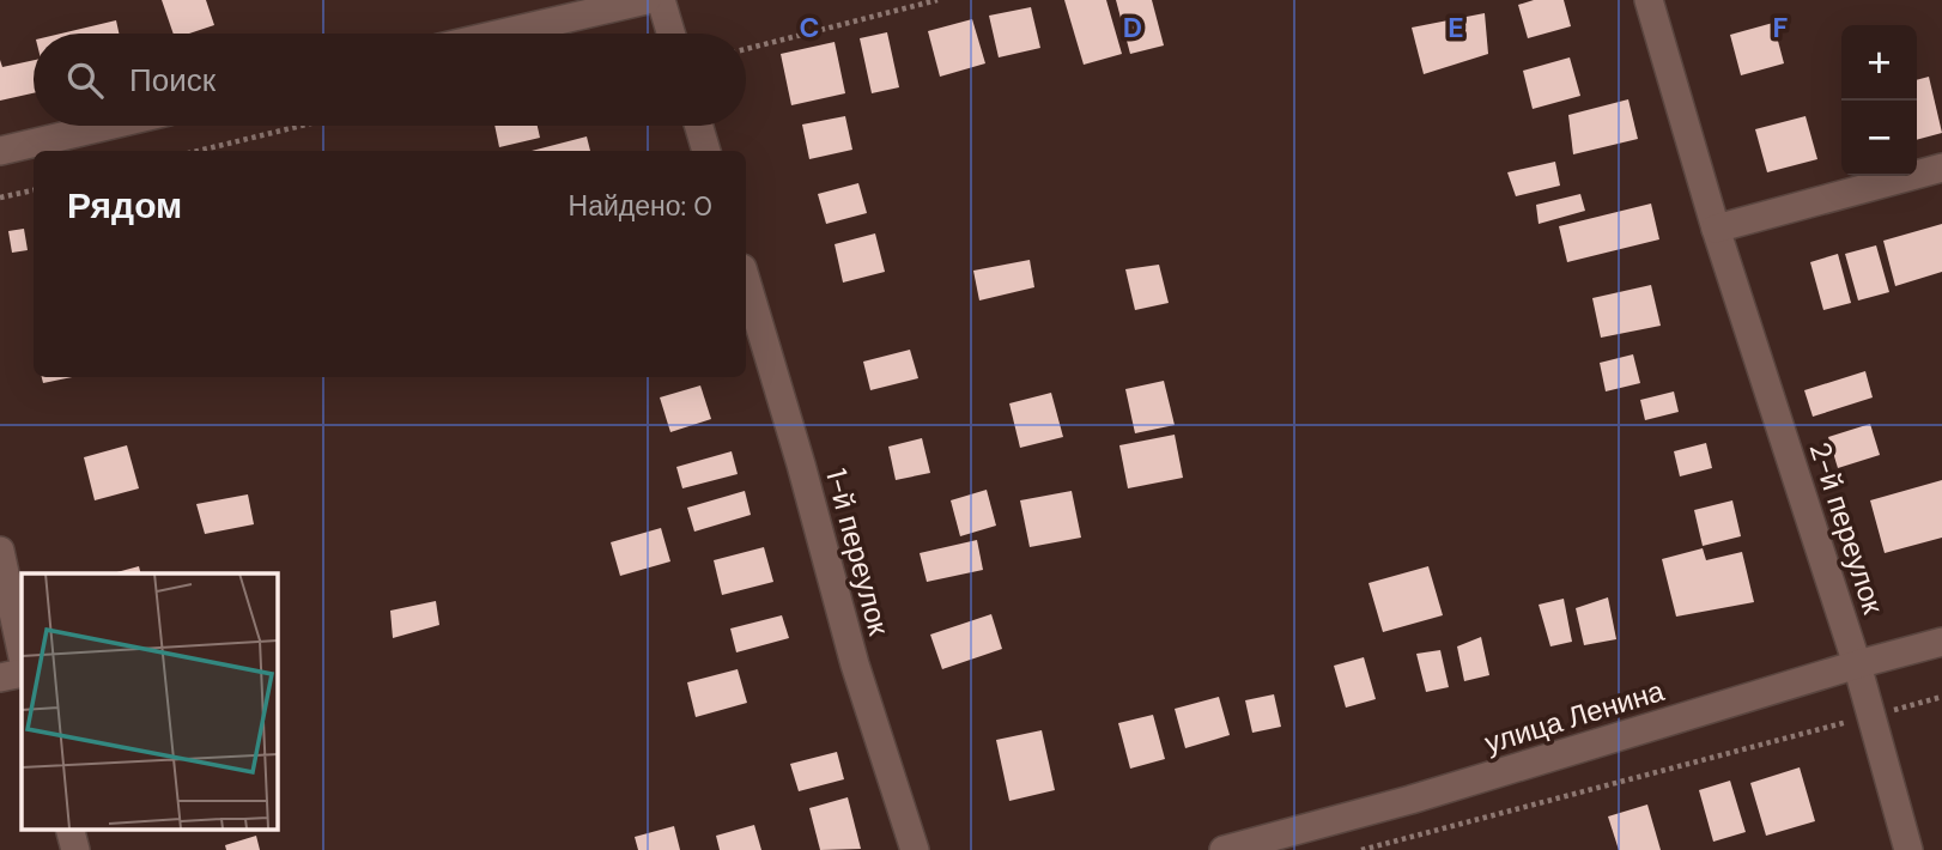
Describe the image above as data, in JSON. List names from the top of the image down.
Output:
{
  "streets": {
    "street": ["2-й переулок", "1-й переулок", "улица Ленина"]
  },
  "crossings": [
    ["2-й переулок", "улица Ленина"]
  ],
  "page": {
    "map_buttons": ["+", "−"],
    "search": "Поиск",
    "heading": ["Рядом", "Найдено: 0"]
  },
  "grid": {
    "columns": [
      "C",
      "D",
      "E",
      "F"
    ]
  }
}
